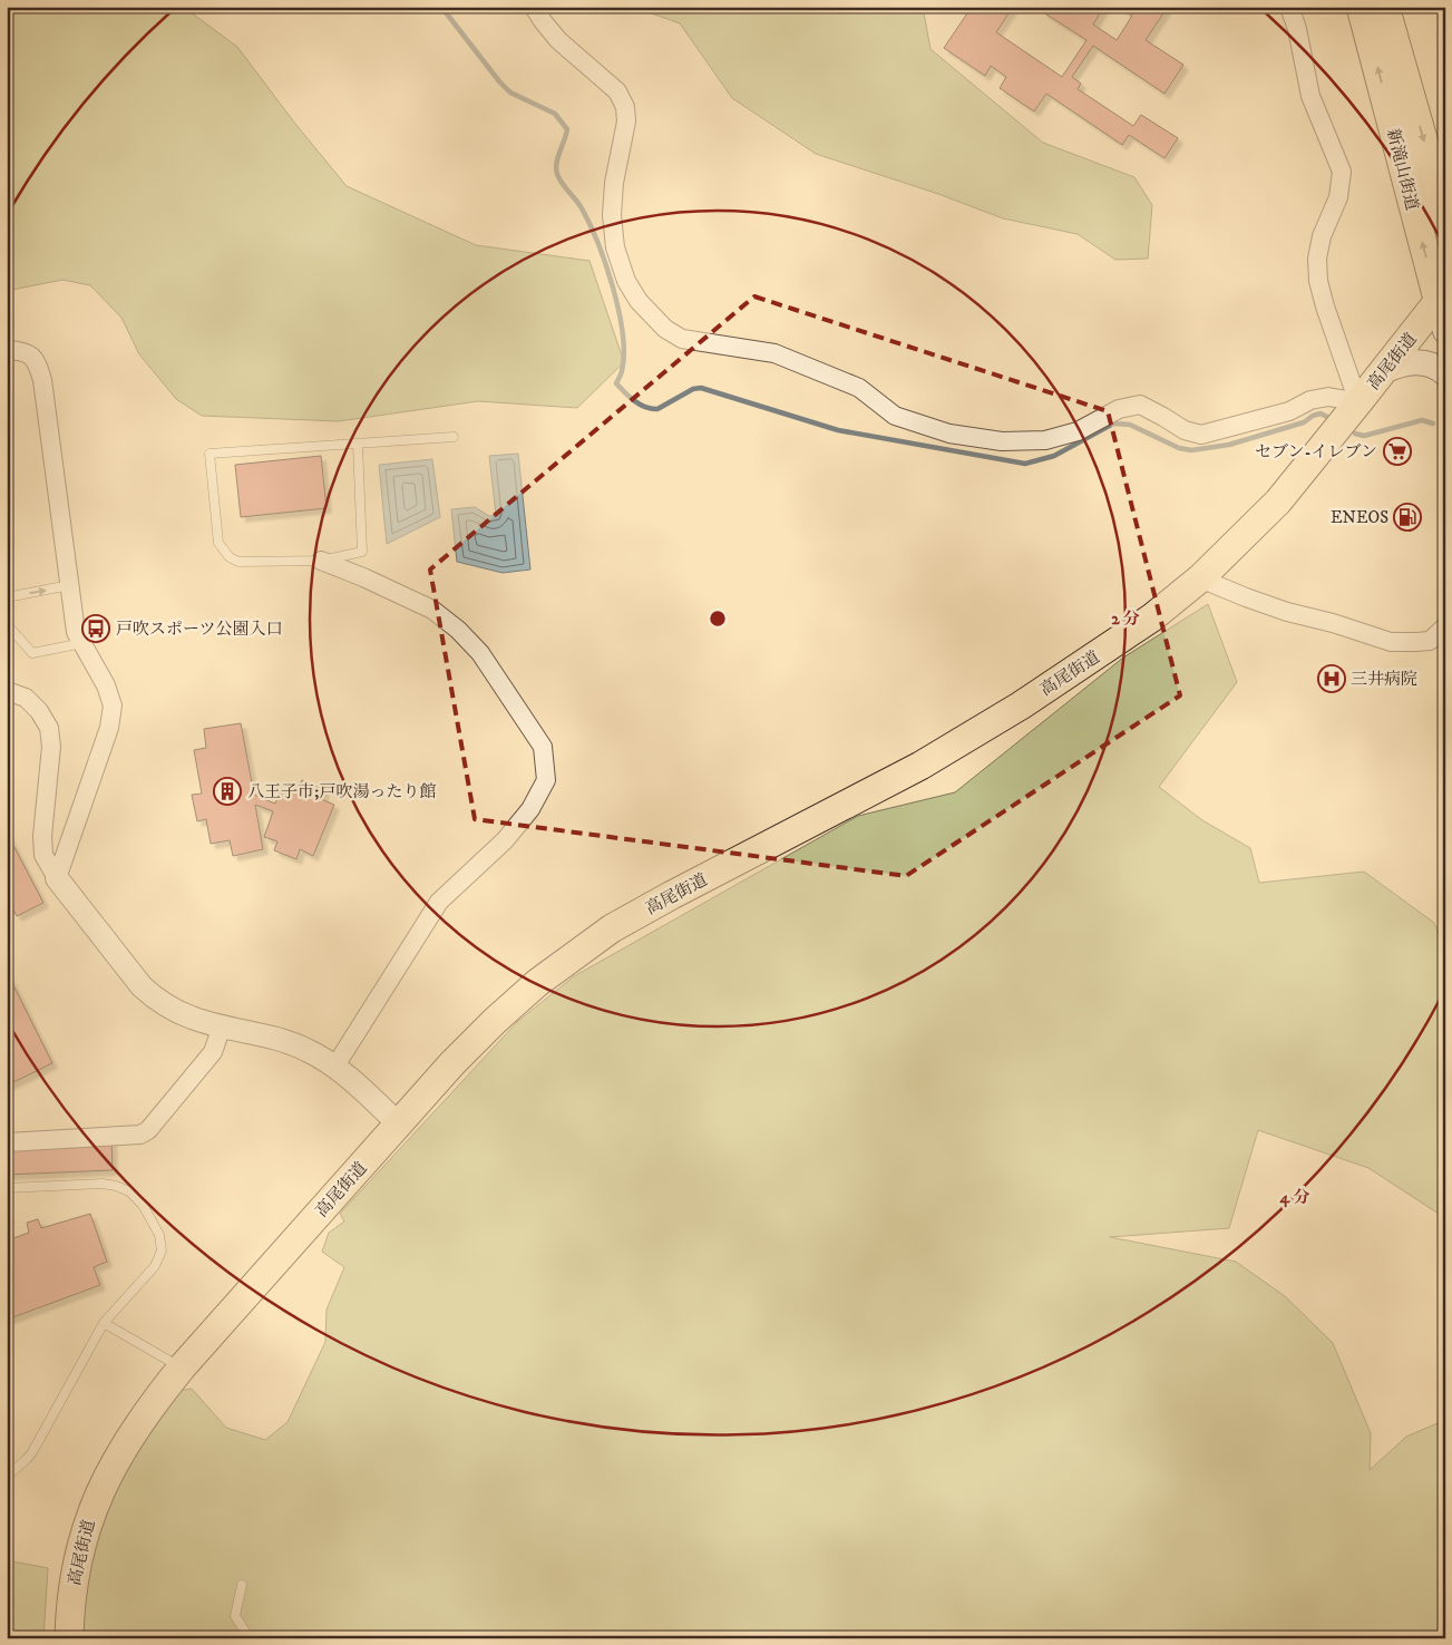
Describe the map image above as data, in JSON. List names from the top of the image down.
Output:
{
  "streets": {
    "main road": ["新滝山街道", "高尾街道"]
  },
  "crossings": [
    ["新滝山街道", "高尾街道"]
  ],
  "places": {
    "supermarket": ["セブン-イレブン"],
    "fuel station": ["ENEOS"],
    "bus stop": ["戸吹スポーツ公園入口"],
    "hospital": ["三井病院"],
    "building": ["八王子市;戸吹湯ったり館"]
  },
  "rings": ["2 分", "4 分"]
}
